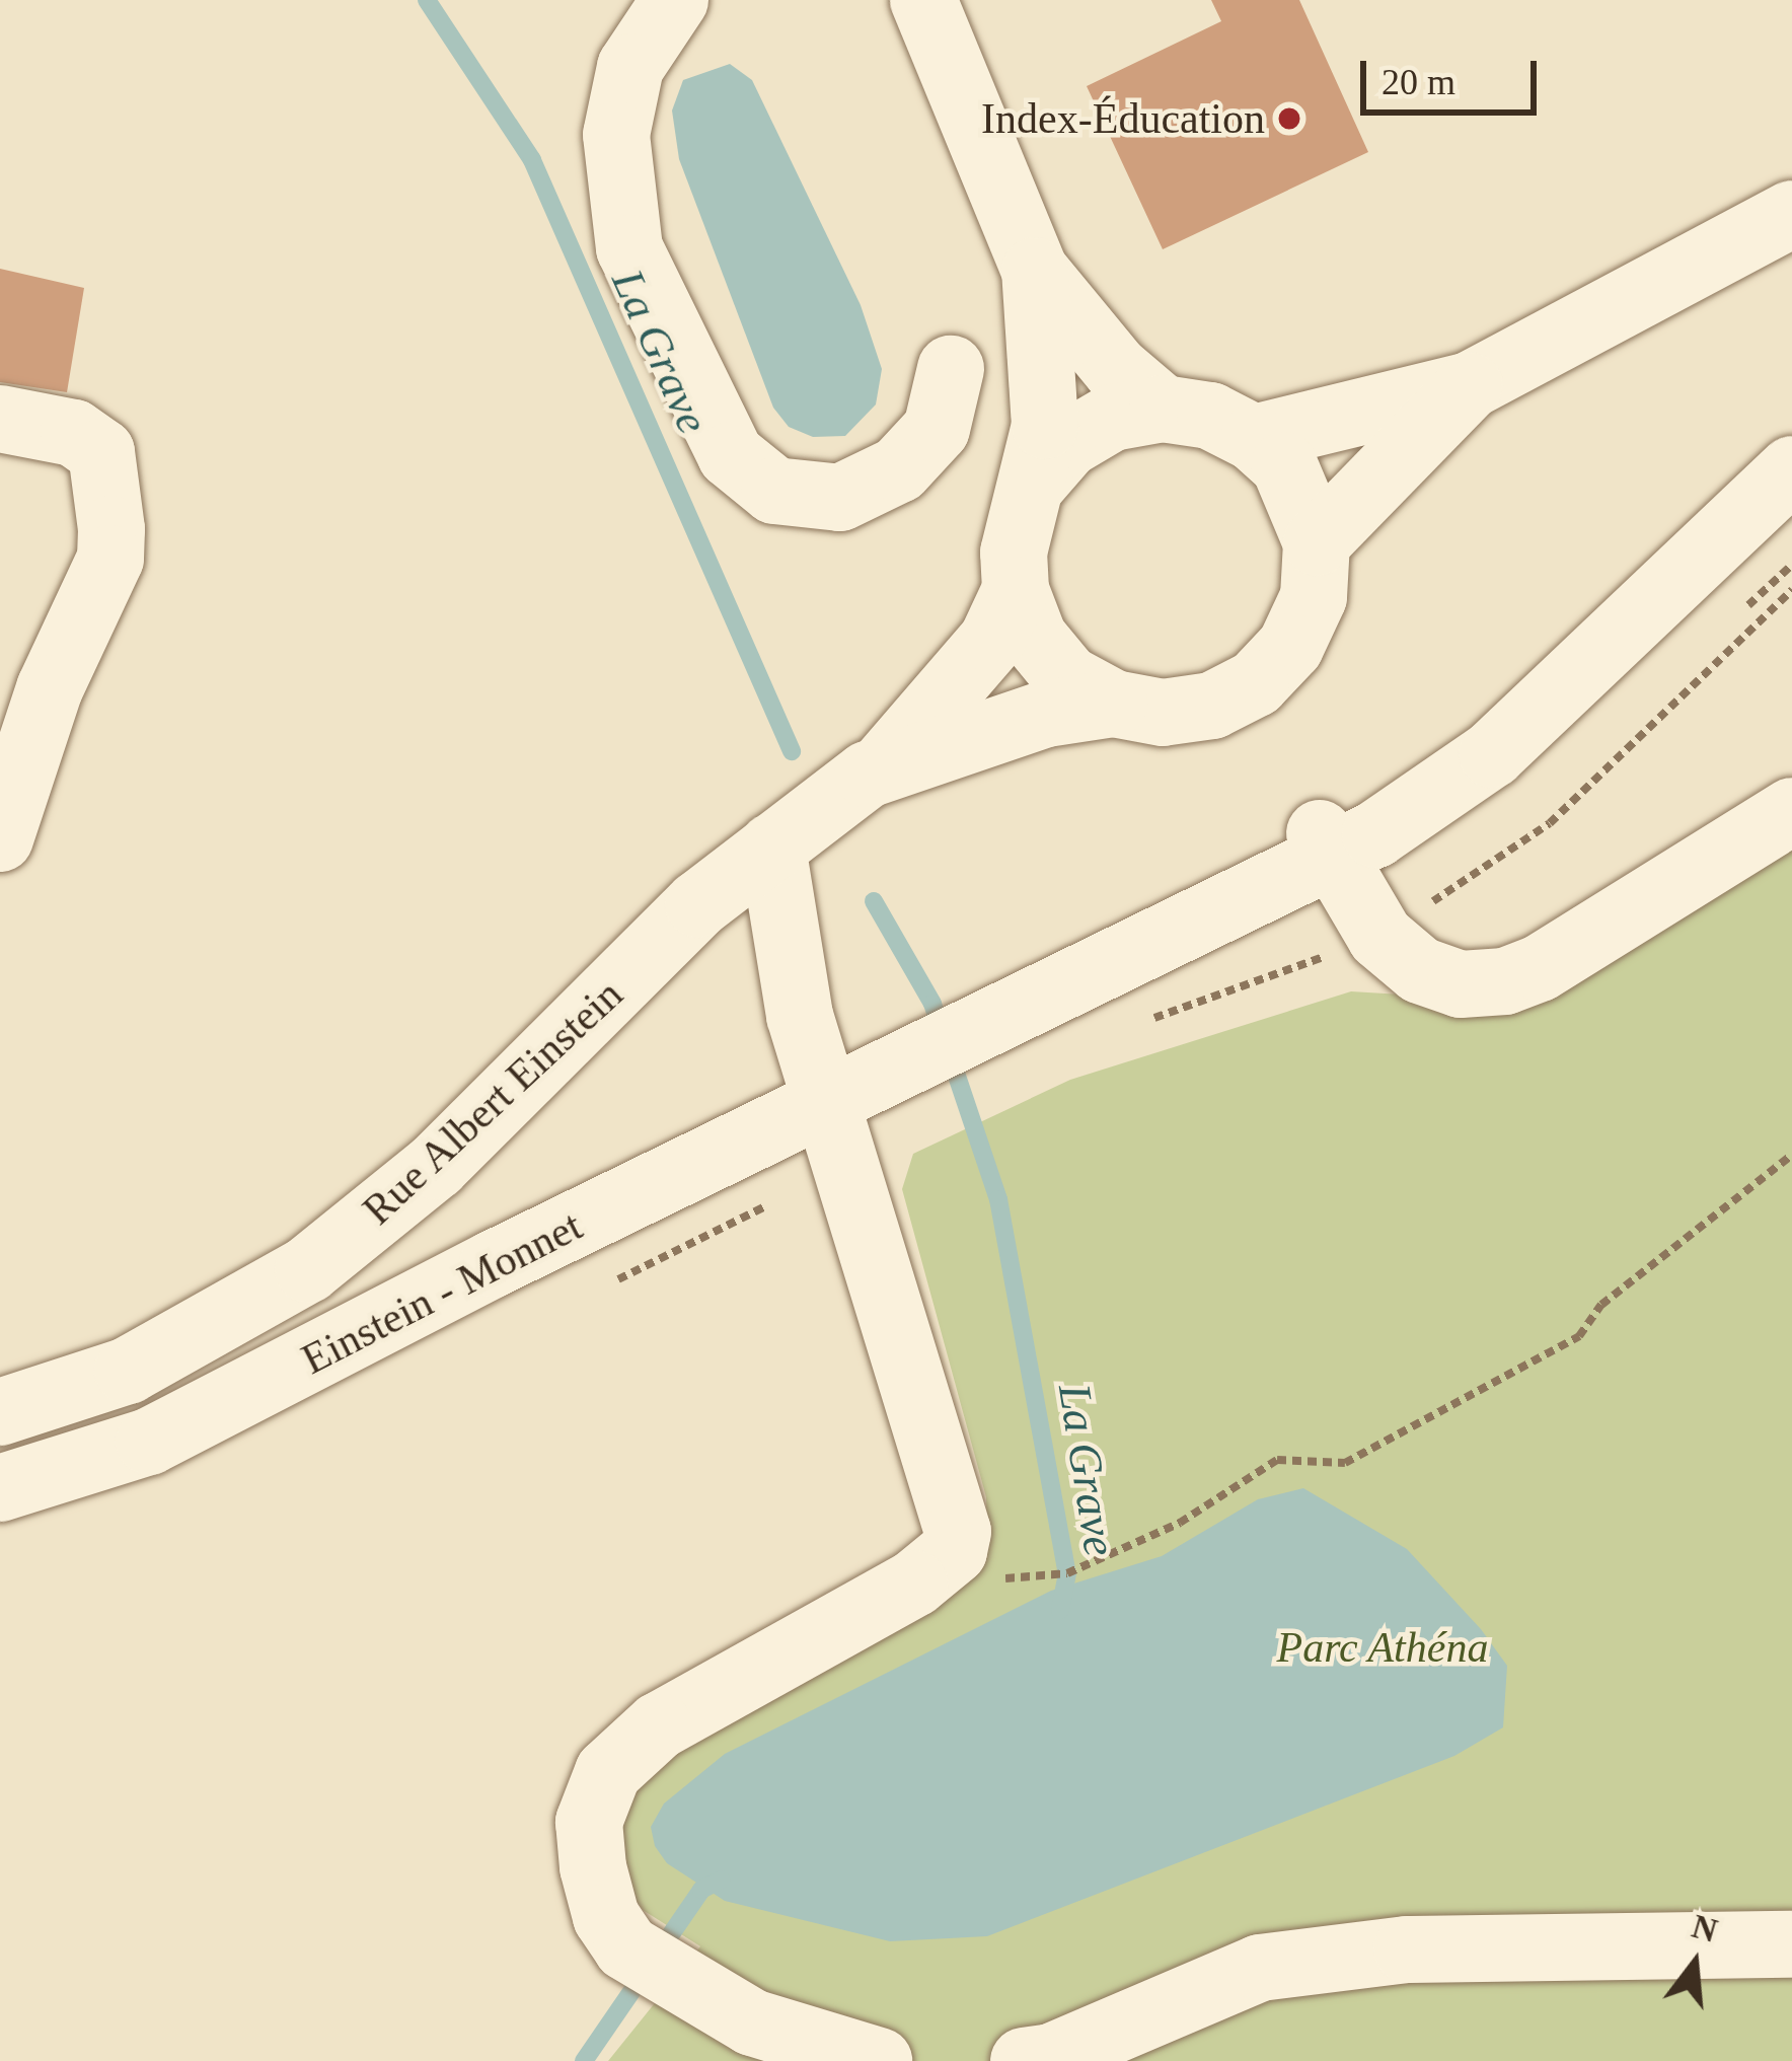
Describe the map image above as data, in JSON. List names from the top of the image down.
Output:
{
  "streets": {
    "street": ["Rue Albert Einstein", "Einstein - Monnet"]
  },
  "water": ["La Grave"],
  "parks": ["Parc Athéna"],
  "places": ["Index-Éducation"],
  "scale_bar": "20 m",
  "north": "top"
}
